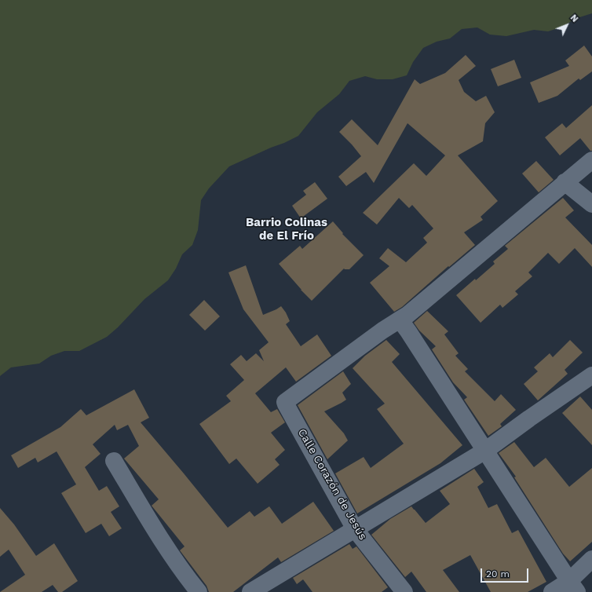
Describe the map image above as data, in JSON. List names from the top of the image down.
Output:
{
  "streets": {
    "street": ["Calle Corazón de Jesús"]
  },
  "districts": ["Barrio Colinas de El Frío"],
  "scale_bar": "20 m",
  "north": "top right"
}
